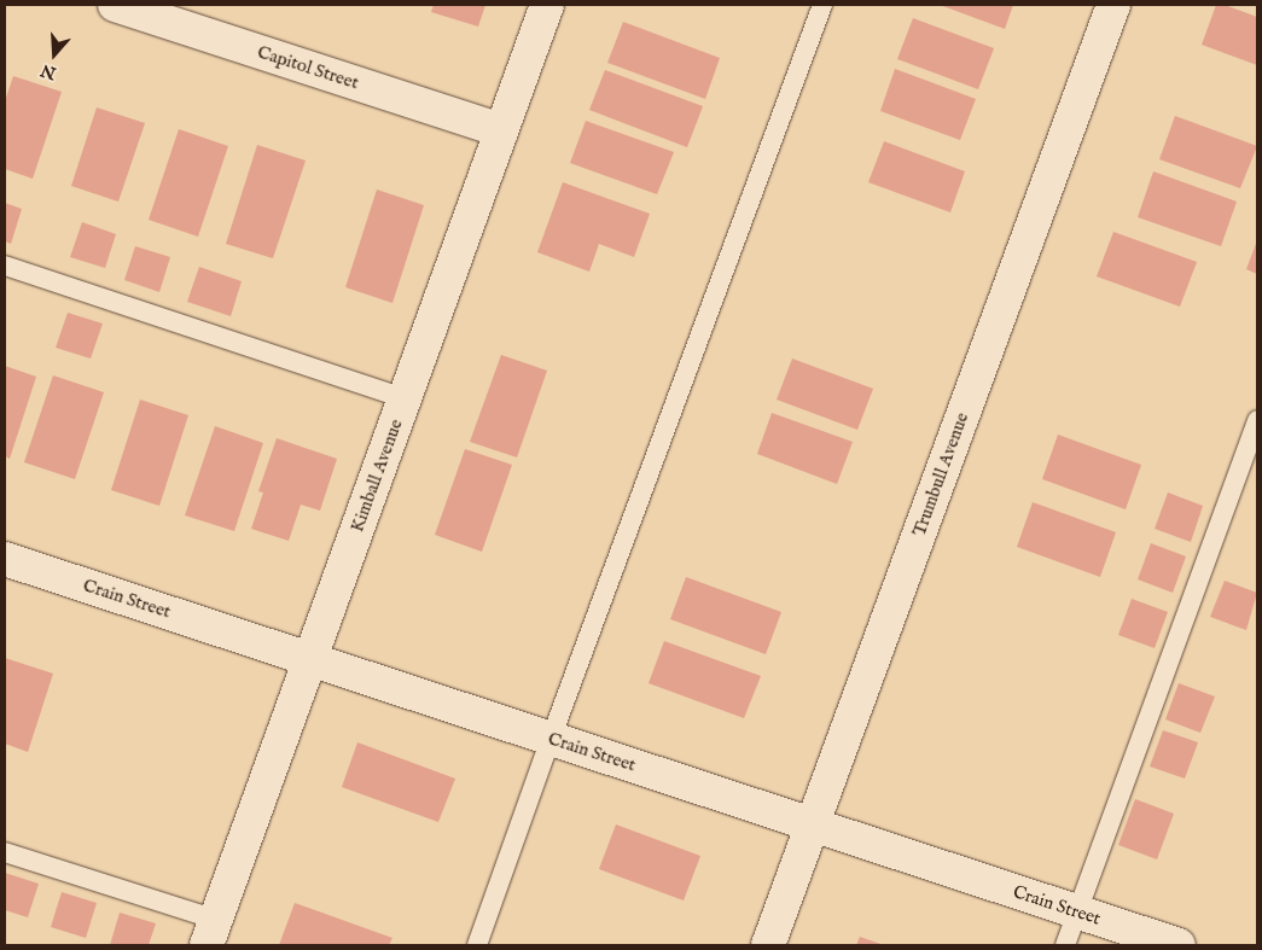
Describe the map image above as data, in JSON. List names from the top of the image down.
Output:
{
  "streets": {
    "street": [
      "Capitol Street",
      "Trumbull Avenue",
      "Kimball Avenue",
      "Crain Street"
    ]
  },
  "crossings": [
    ["Capitol Street", "Kimball Avenue"],
    ["Trumbull Avenue", "Crain Street"],
    ["Kimball Avenue", "Crain Street"]
  ],
  "north": "bottom"
}
